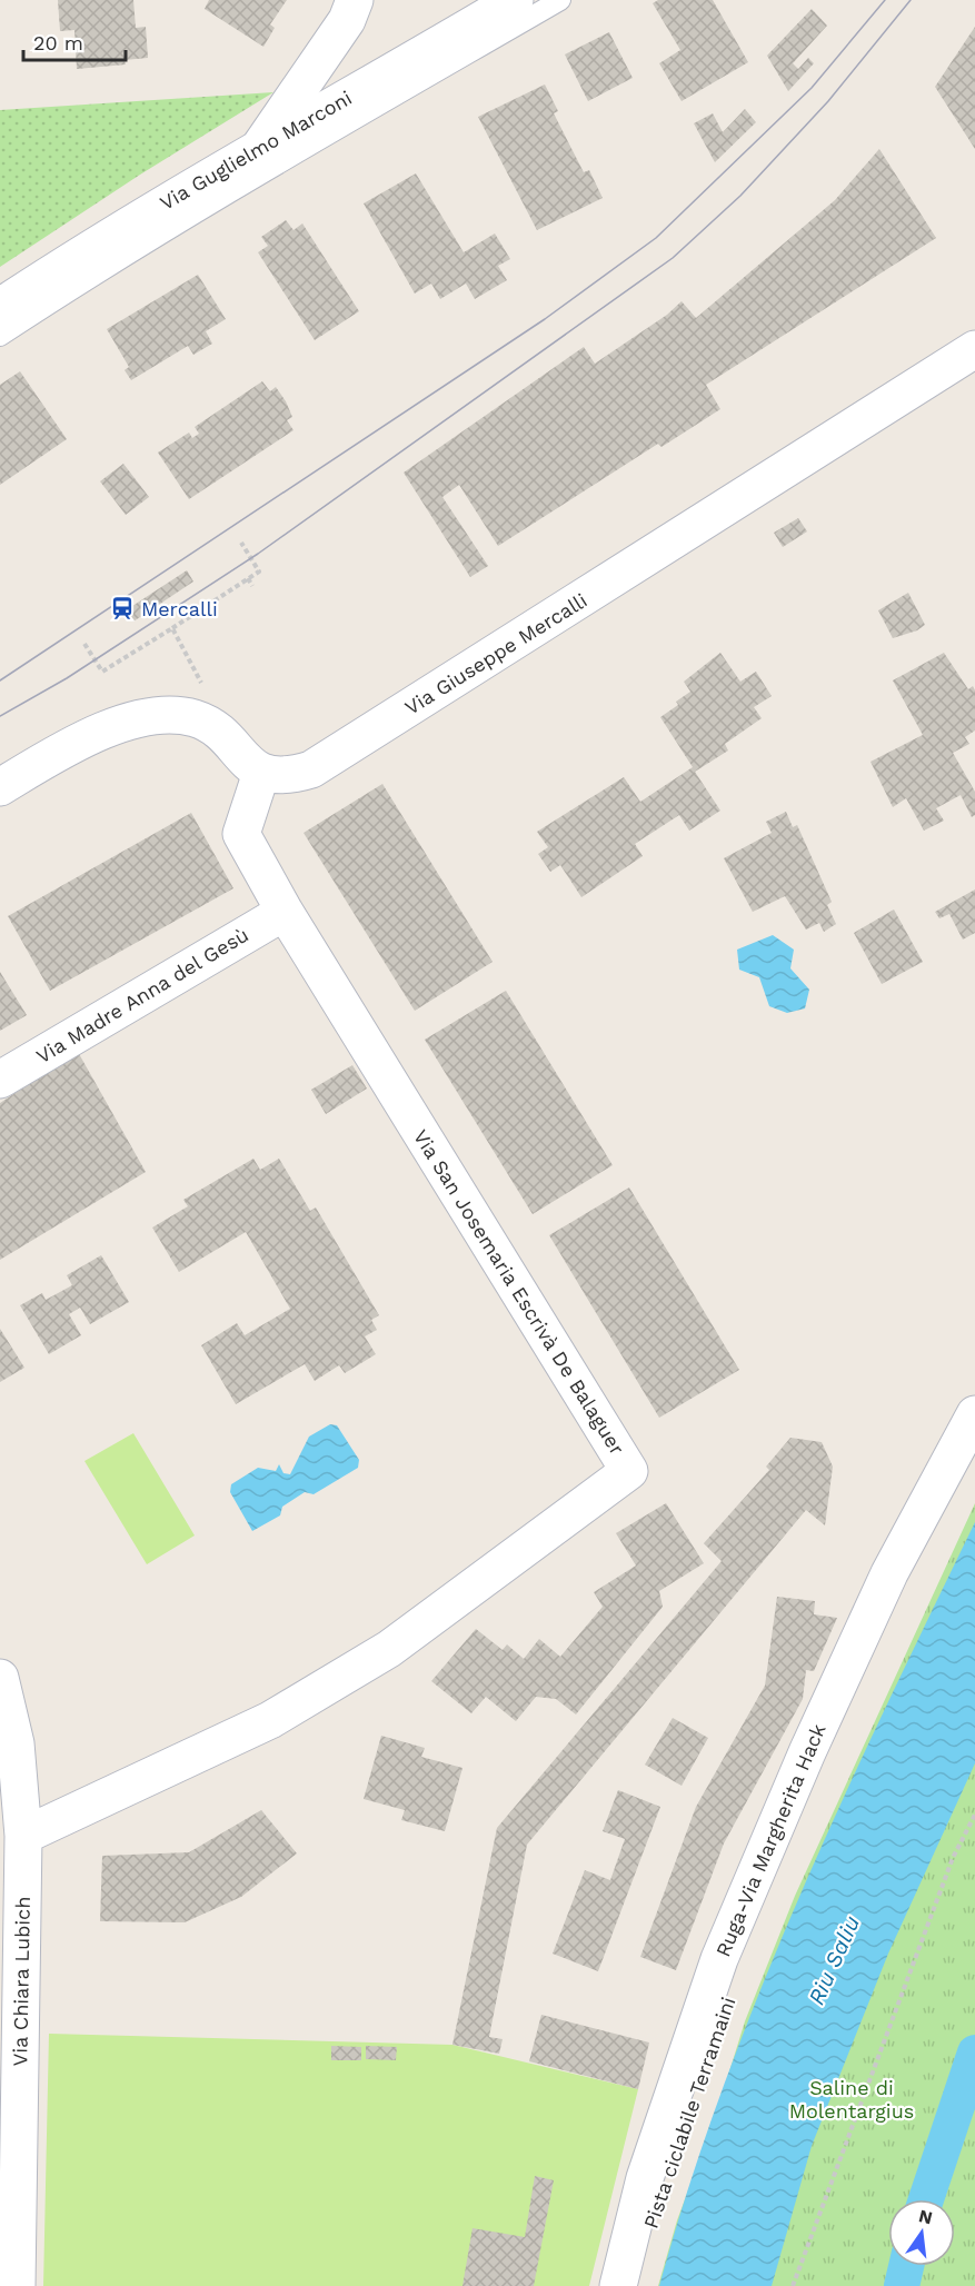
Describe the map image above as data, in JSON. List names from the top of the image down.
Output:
{
  "streets": {
    "street": [
      "Via Guglielmo Marconi",
      "Via Giuseppe Mercalli",
      "Via Madre Anna del Gesù",
      "Via San Josemaria Escrivà De Balaguer",
      "Ruga-Via Margherita Hack",
      "Via Chiara Lubich"
    ]
  },
  "crossings": [
    ["Via Giuseppe Mercalli", "Via San Josemaria Escrivà De Balaguer"],
    ["Via Madre Anna del Gesù", "Via San Josemaria Escrivà De Balaguer"],
    ["Via San Josemaria Escrivà De Balaguer", "Via Chiara Lubich"]
  ],
  "water": ["Riu Saliu"],
  "parks": ["Saline di Molentargius"],
  "places": {
    "station": ["Mercalli"]
  },
  "scale_bar": "20 m",
  "north": "top"
}
